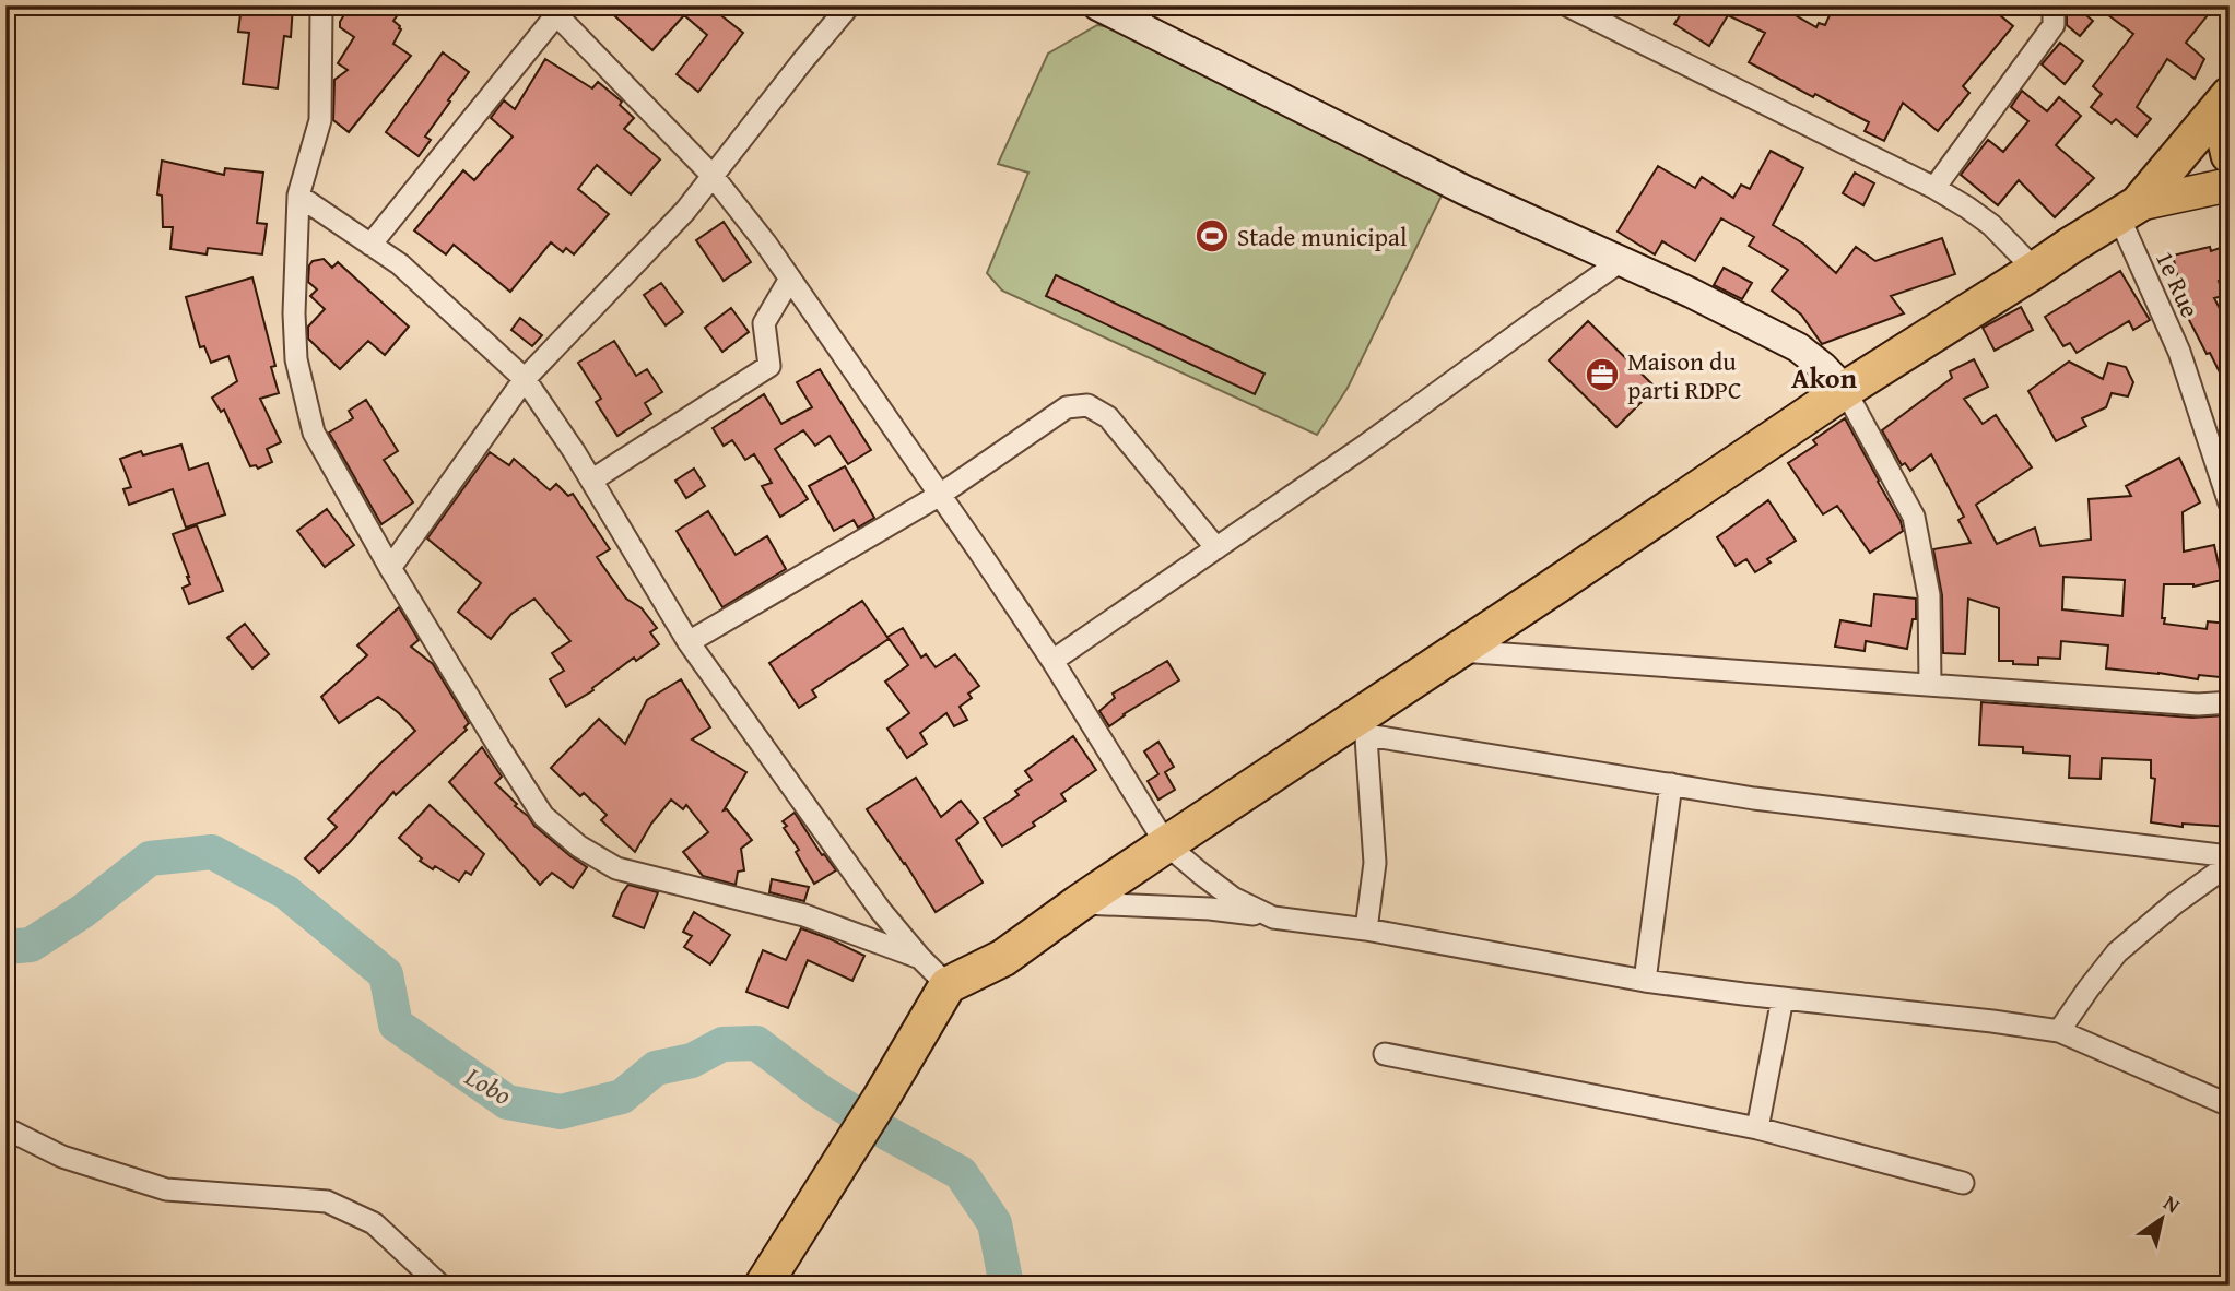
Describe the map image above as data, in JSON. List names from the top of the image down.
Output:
{
  "streets": {
    "street": ["1e Rue"]
  },
  "districts": ["Akon"],
  "water": ["Lobo"],
  "places": {
    "sports": ["Stade municipal"],
    "office": ["Maison du parti RDPC"]
  },
  "north": "top right"
}
